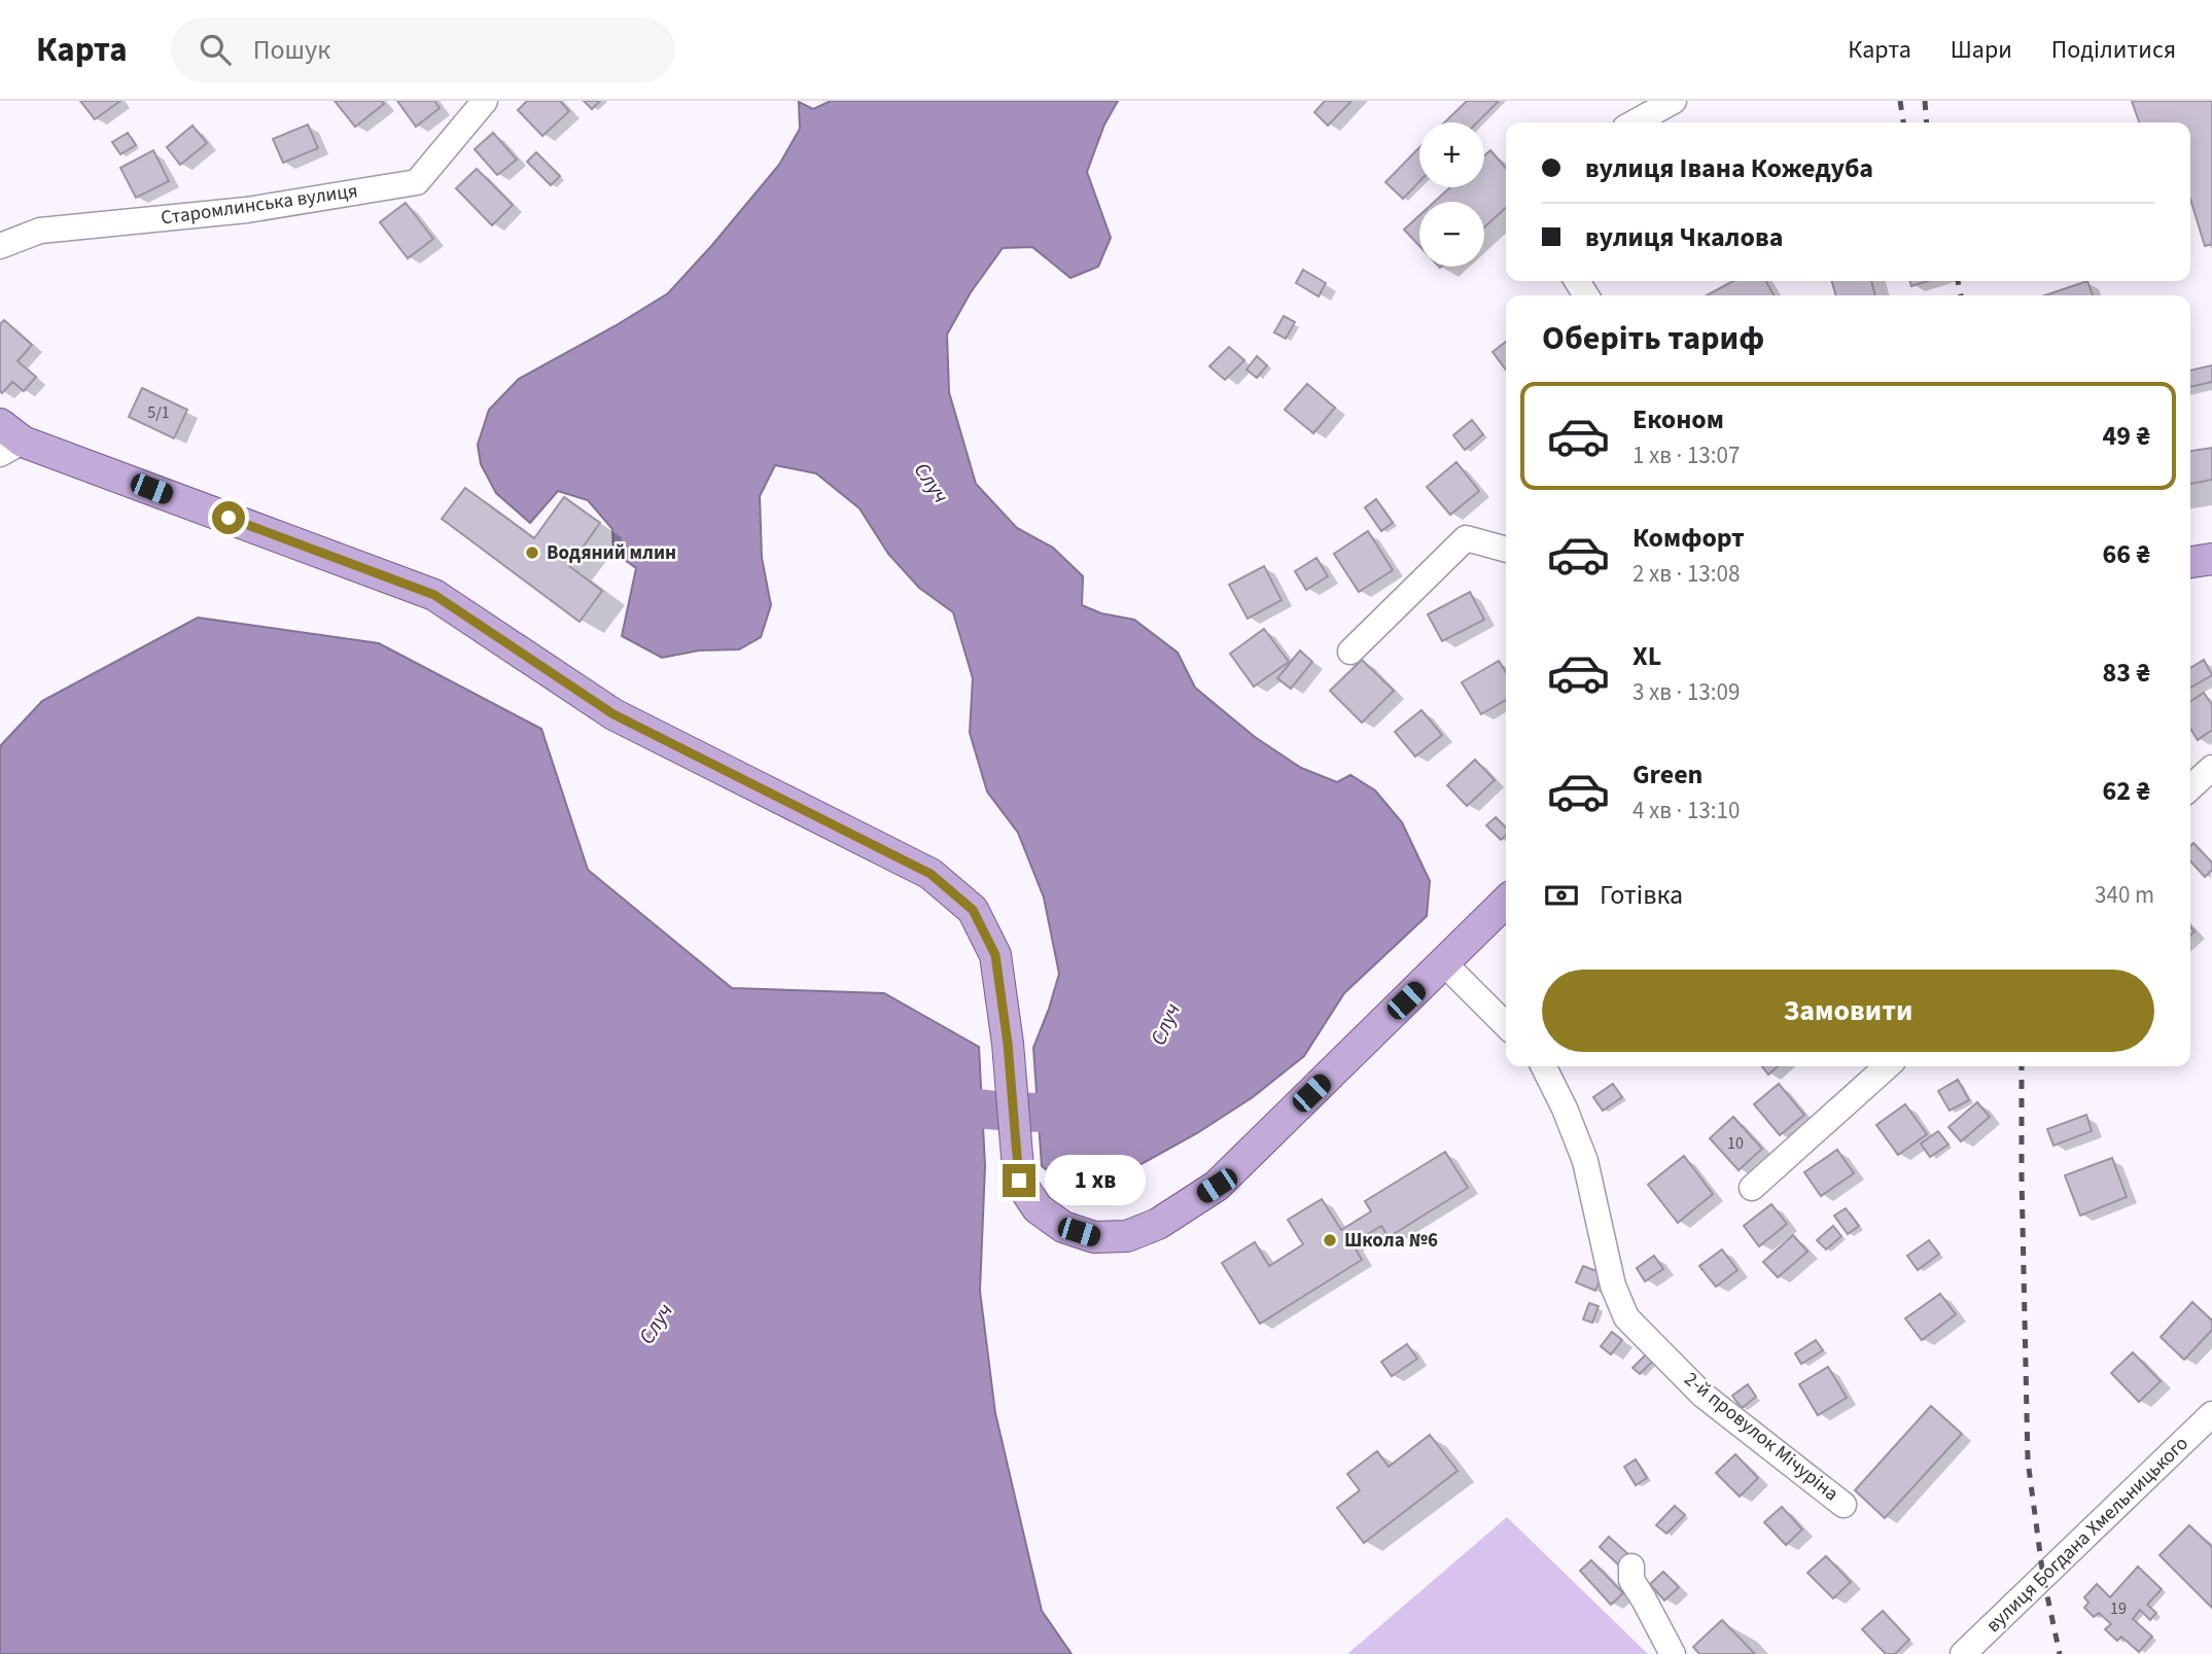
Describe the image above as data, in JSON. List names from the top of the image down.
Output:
{
  "streets": {
    "street": ["Старомлинська вулиця", "2-й провулок Мічуріна", "вулиця Богдана Хмельницького"]
  },
  "water": ["Случ"],
  "places": ["Водяний млин", "Школа №6"],
  "house_numbers": ["5/1", "10", "19"],
  "page": {
    "header": "Карта",
    "search": "Пошук",
    "nav": ["Карта", "Шари", "Поділитися"],
    "map_buttons": ["+", "−"],
    "banner": ["вулиця Івана Кожедуба", "вулиця Чкалова"],
    "heading": "Оберіть тариф",
    "list": [
      {
        "name": "Економ",
        "note": "1 хв · 13:07",
        "value": "49 ₴"
      },
      {
        "name": "Комфорт",
        "note": "2 хв · 13:08",
        "value": "66 ₴"
      },
      {
        "name": "XL",
        "note": "3 хв · 13:09",
        "value": "83 ₴"
      },
      {
        "name": "Green",
        "note": "4 хв · 13:10",
        "value": "62 ₴"
      }
    ],
    "pay": ["Готівка", "340 m"],
    "buttons": "Замовити",
    "bubble": "1 хв"
  }
}
